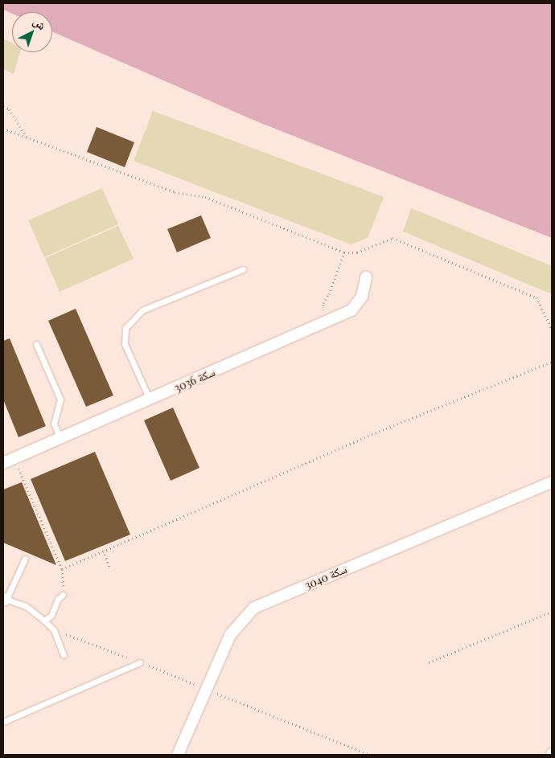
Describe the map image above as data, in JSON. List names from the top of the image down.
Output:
{
  "streets": {
    "street": ["سكة 3036", "سكة 3040"]
  },
  "north": "top right"
}
